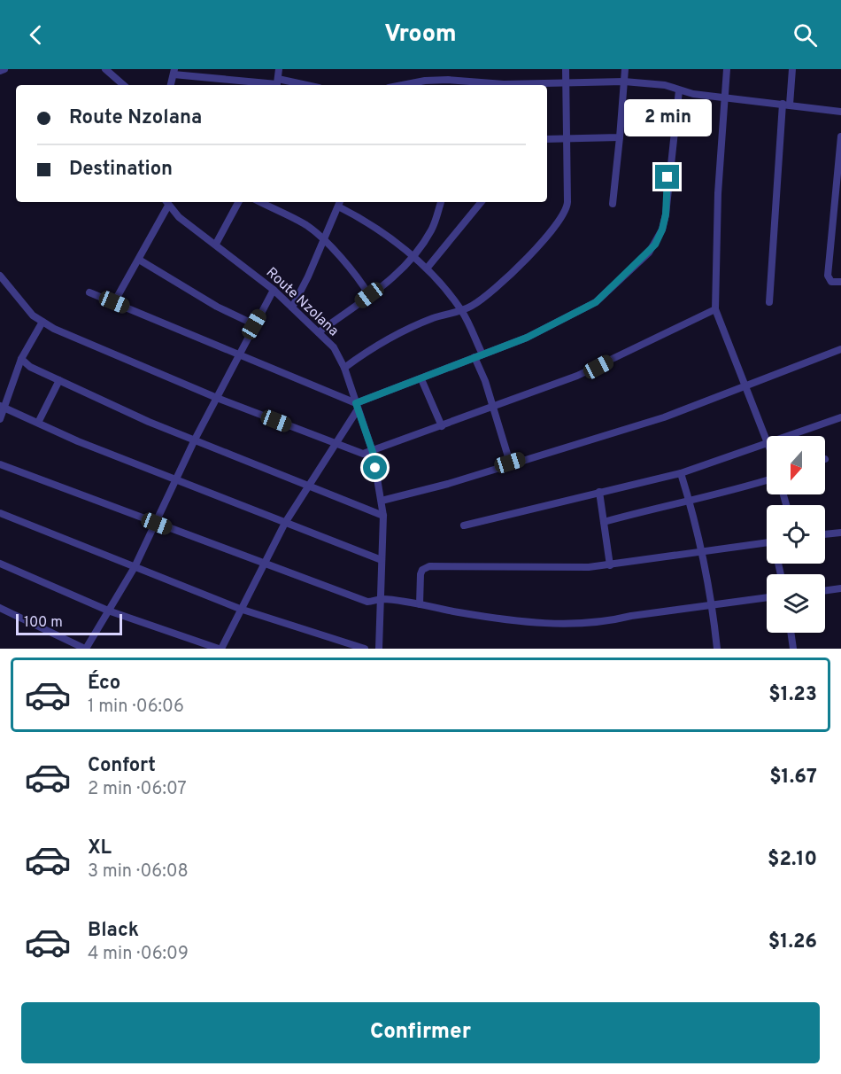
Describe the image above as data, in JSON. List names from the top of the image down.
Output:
{
  "streets": {
    "street": ["Route Nzolana"]
  },
  "scale_bar": "100 m",
  "north": "bottom",
  "page": {
    "header": "Vroom",
    "banner": ["Route Nzolana", "Destination"],
    "bubble": "2 min",
    "scale": "100 m",
    "list": [
      {
        "name": "Éco",
        "note": "1 min · 06:06",
        "value": "$1.23"
      },
      {
        "name": "Confort",
        "note": "2 min · 06:07",
        "value": "$1.67"
      },
      {
        "name": "XL",
        "note": "3 min · 06:08",
        "value": "$2.10"
      },
      {
        "name": "Black",
        "note": "4 min · 06:09",
        "value": "$1.26"
      }
    ],
    "buttons": "Confirmer"
  }
}
